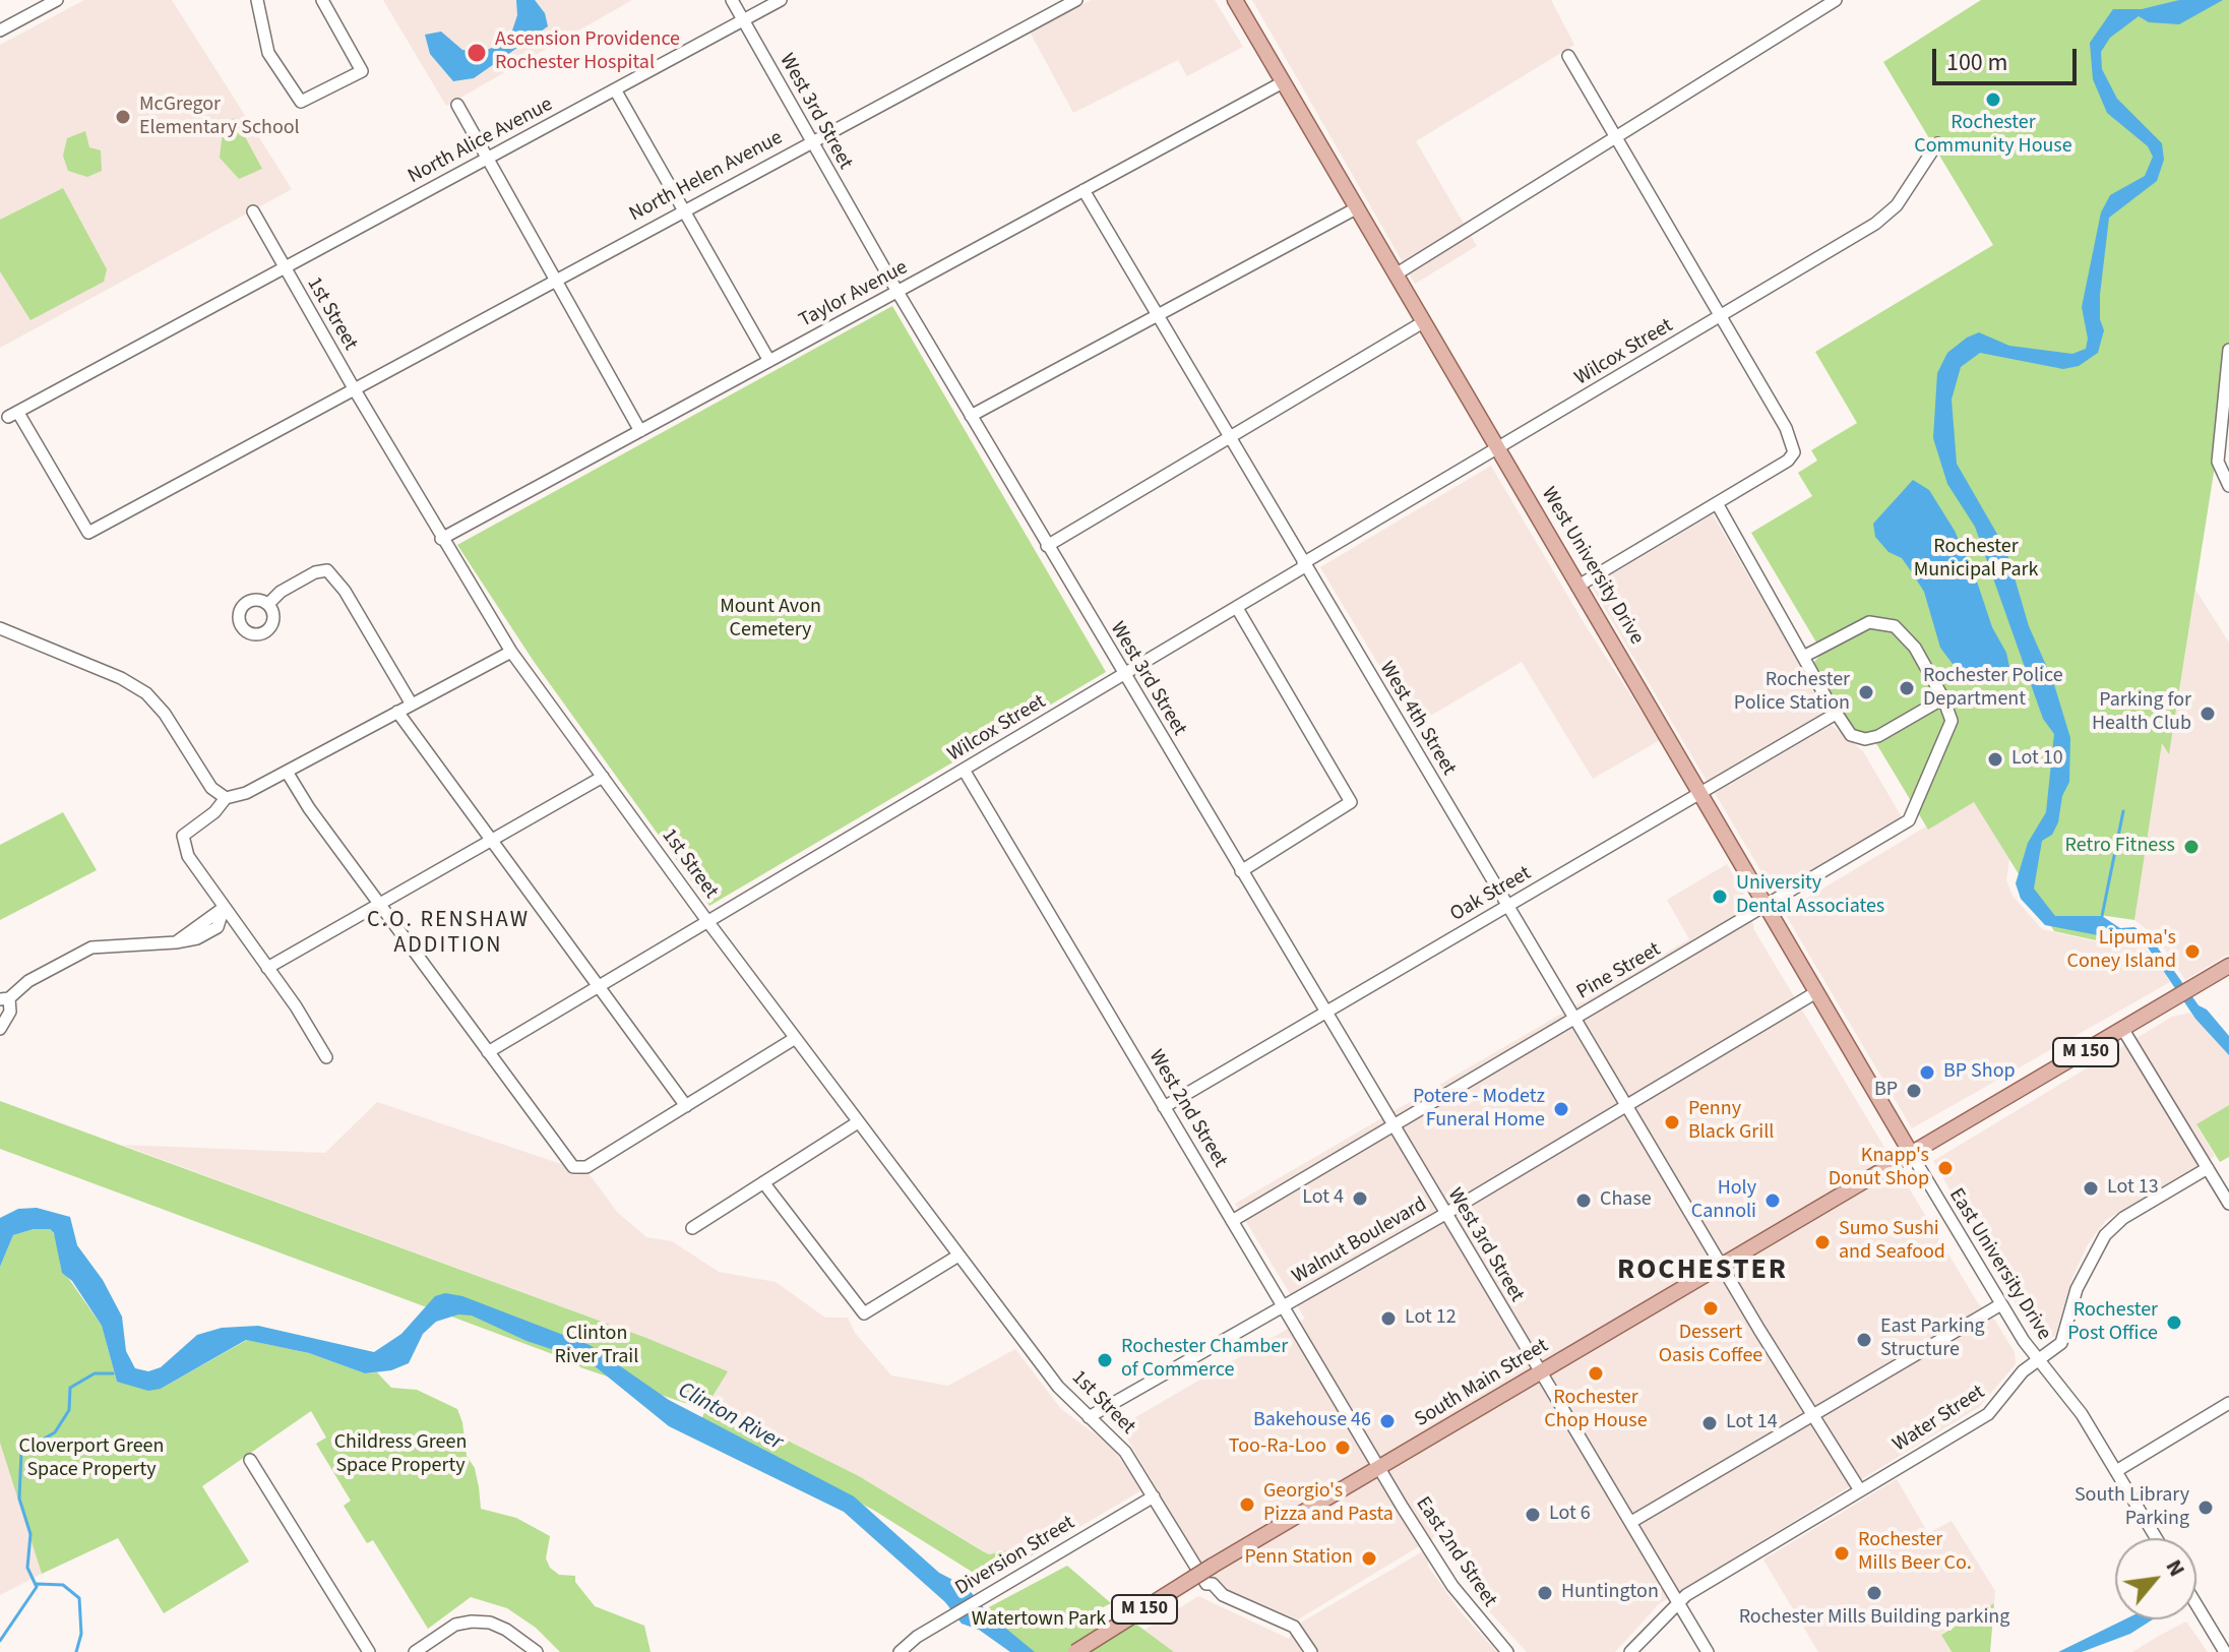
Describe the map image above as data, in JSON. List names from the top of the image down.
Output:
{
  "streets": {
    "main road": ["West University Drive", "M 150", "South Main Street"],
    "street": [
      "West 3rd Street",
      "North Alice Avenue",
      "North Helen Avenue",
      "Taylor Avenue",
      "1st Street",
      "Wilcox Street",
      "West 4th Street",
      "Oak Street",
      "Pine Street",
      "West 2nd Street",
      "Walnut Boulevard",
      "East University Drive",
      "Water Street",
      "East 2nd Street",
      "Diversion Street"
    ]
  },
  "crossings": [
    ["West 3rd Street", "North Alice Avenue"],
    ["West 3rd Street", "North Helen Avenue"],
    ["West 3rd Street", "Taylor Avenue"],
    ["West 3rd Street", "Wilcox Street"],
    ["West 3rd Street", "Oak Street"],
    ["West 3rd Street", "Pine Street"],
    ["West 3rd Street", "Walnut Boulevard"],
    ["West 3rd Street", "South Main Street"],
    ["West 3rd Street", "Water Street"],
    ["North Alice Avenue", "North Helen Avenue"],
    ["North Alice Avenue", "1st Street"],
    ["North Helen Avenue", "1st Street"],
    ["Taylor Avenue", "1st Street"],
    ["Taylor Avenue", "West University Drive"],
    ["Taylor Avenue", "West 4th Street"],
    ["1st Street", "Wilcox Street"],
    ["1st Street", "Walnut Boulevard"],
    ["1st Street", "Diversion Street"],
    ["Wilcox Street", "West University Drive"],
    ["Wilcox Street", "West 4th Street"],
    ["Wilcox Street", "West 2nd Street"],
    ["West University Drive", "Oak Street"],
    ["West University Drive", "Pine Street"],
    ["West University Drive", "M 150"],
    ["West University Drive", "Walnut Boulevard"],
    ["West University Drive", "East University Drive"],
    ["West University Drive", "South Main Street"],
    ["West 4th Street", "Oak Street"],
    ["West 4th Street", "Pine Street"],
    ["West 4th Street", "Walnut Boulevard"],
    ["West 4th Street", "South Main Street"],
    ["West 4th Street", "Water Street"],
    ["Oak Street", "West 2nd Street"],
    ["Pine Street", "West 2nd Street"],
    ["M 150", "East University Drive"],
    ["M 150", "South Main Street"],
    ["West 2nd Street", "Walnut Boulevard"],
    ["West 2nd Street", "South Main Street"],
    ["West 2nd Street", "East 2nd Street"],
    ["East University Drive", "South Main Street"],
    ["East University Drive", "Water Street"],
    ["South Main Street", "East 2nd Street"]
  ],
  "districts": ["C.O. RENSHAW ADDITION", "ROCHESTER"],
  "water": ["Clinton River"],
  "parks": [
    "Rochester Municipal Park",
    "Mount Avon Cemetery",
    "Clinton River Trail",
    "Childress Green Space Property",
    "Cloverport Green Space Property",
    "Watertown Park"
  ],
  "places": [
    "Ascension Providence Rochester Hospital",
    "Rochester Community House",
    "McGregor Elementary School",
    "Rochester Police Department",
    "Rochester Police Station",
    "Parking for Health Club",
    "Lot 10",
    "Retro Fitness",
    "University Dental Associates",
    "Lipuma's Coney Island",
    "BP Shop",
    "BP",
    "Potere - Modetz Funeral Home",
    "Penny Black Grill",
    "Knapp's Donut Shop",
    "Lot 13",
    "Lot 4",
    "Chase",
    "Holy Cannoli",
    "Sumo Sushi and Seafood",
    "Dessert Oasis Coffee",
    "Lot 12",
    "Rochester Post Office",
    "East Parking Structure",
    "Rochester Chamber of Commerce",
    "Rochester Chop House",
    "Bakehouse 46",
    "Lot 14",
    "Too-Ra-Loo",
    "Georgio's Pizza and Pasta",
    "South Library Parking",
    "Lot 6",
    "Rochester Mills Beer Co.",
    "Penn Station",
    "Huntington",
    "Rochester Mills Building parking"
  ],
  "scale_bar": "100 m",
  "north": "top right"
}
